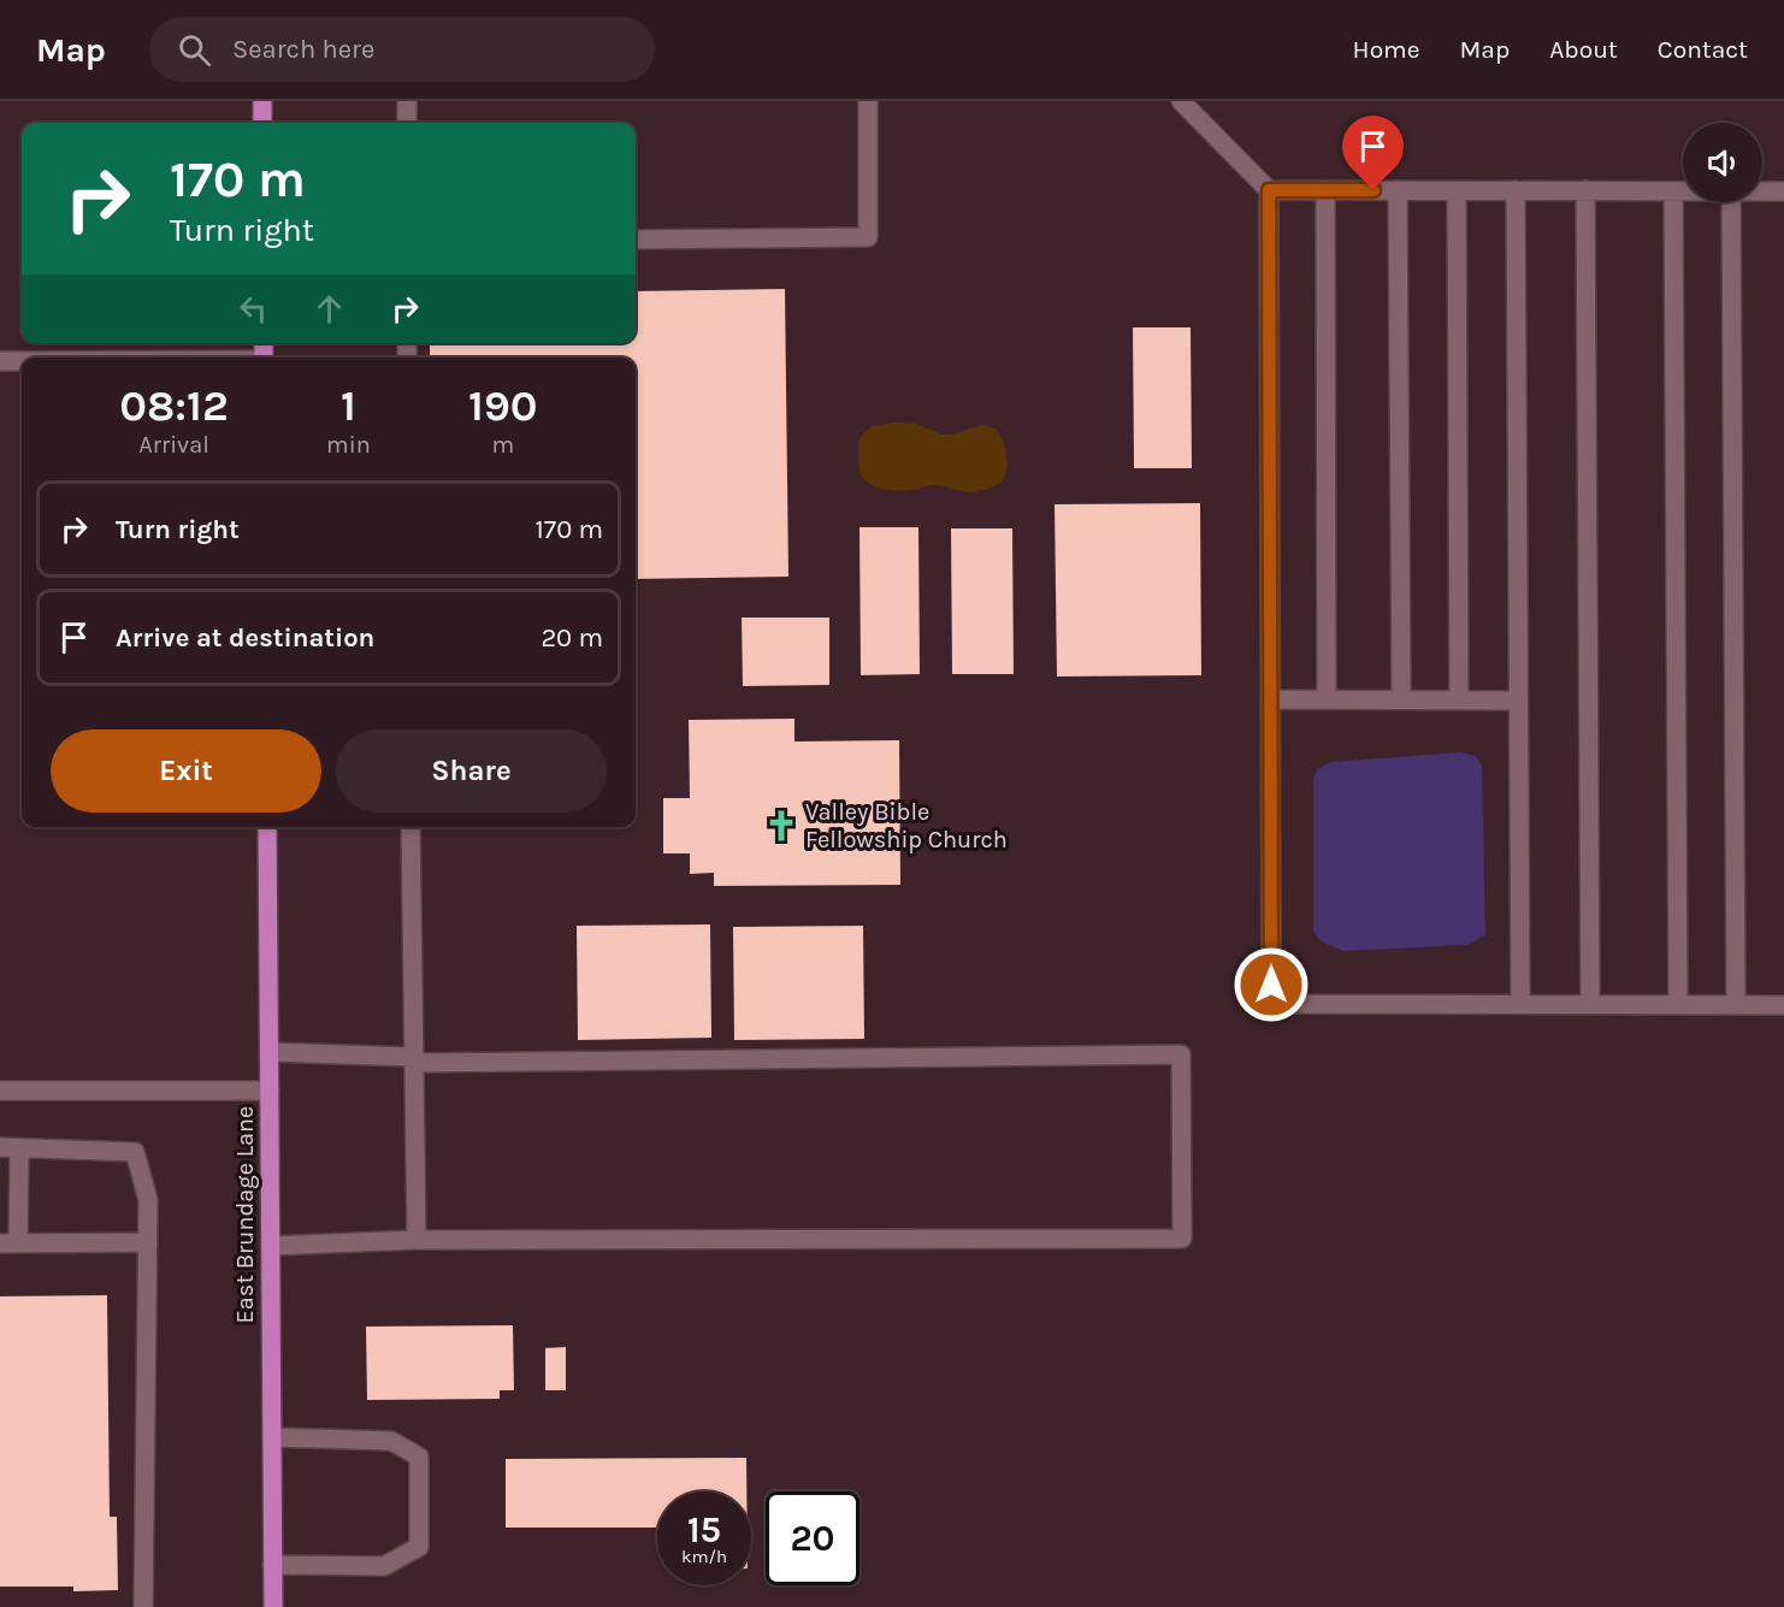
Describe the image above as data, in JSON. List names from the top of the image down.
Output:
{
  "streets": {
    "main road": ["East Brundage Lane"]
  },
  "places": {
    "church": ["Valley Bible Fellowship Church"]
  },
  "page": {
    "header": "Map",
    "search": "Search here",
    "nav": [
      "Home",
      "Map",
      "About",
      "Contact"
    ],
    "turn": ["170 m", "Turn right"],
    "eta": [
      "08:12",
      "Arrival",
      "1",
      "min",
      "190",
      "m"
    ],
    "list": [
      {
        "name": "Turn right",
        "value": "170 m"
      },
      {
        "name": "Arrive at destination",
        "value": "20 m"
      }
    ],
    "buttons": ["Exit", "Share"],
    "speed": "15 km/h",
    "limit": "20"
  }
}
